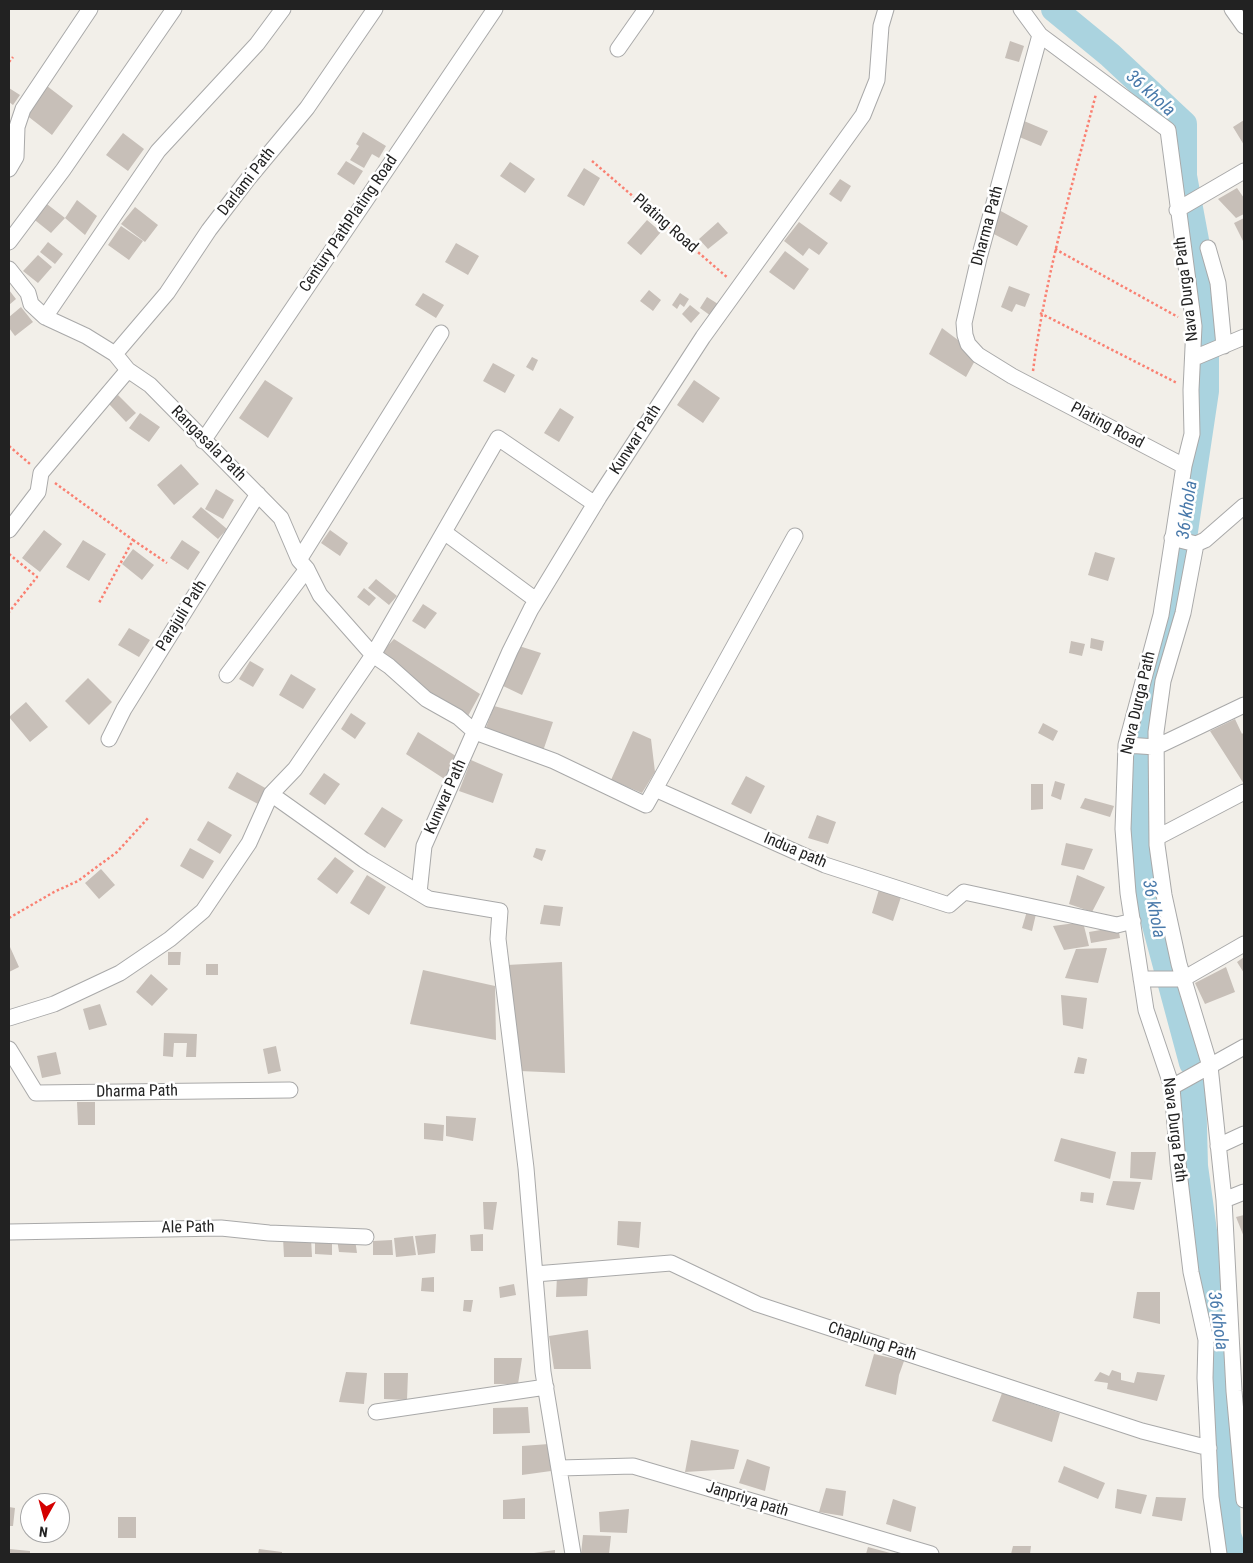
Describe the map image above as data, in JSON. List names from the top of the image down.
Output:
{
  "streets": {
    "street": [
      "Darlami Path",
      "Century PathPlating Road",
      "Plating Road",
      "Dharma Path",
      "Nava Durga Path",
      "Kunwar Path",
      "Rangasala Path",
      "Parajuli Path",
      "Indua path",
      "Ale Path",
      "Chaplung Path",
      "Janpriya path"
    ]
  },
  "crossings": [
    ["Darlami Path", "Rangasala Path"],
    ["Century PathPlating Road", "Rangasala Path"],
    ["Plating Road", "Dharma Path"],
    ["Plating Road", "Nava Durga Path"],
    ["Plating Road", "Kunwar Path"],
    ["Dharma Path", "Nava Durga Path"],
    ["Nava Durga Path", "Indua path"],
    ["Nava Durga Path", "Chaplung Path"],
    ["Kunwar Path", "Rangasala Path"],
    ["Rangasala Path", "Parajuli Path"]
  ],
  "water": ["36 khola"],
  "north": "bottom"
}
